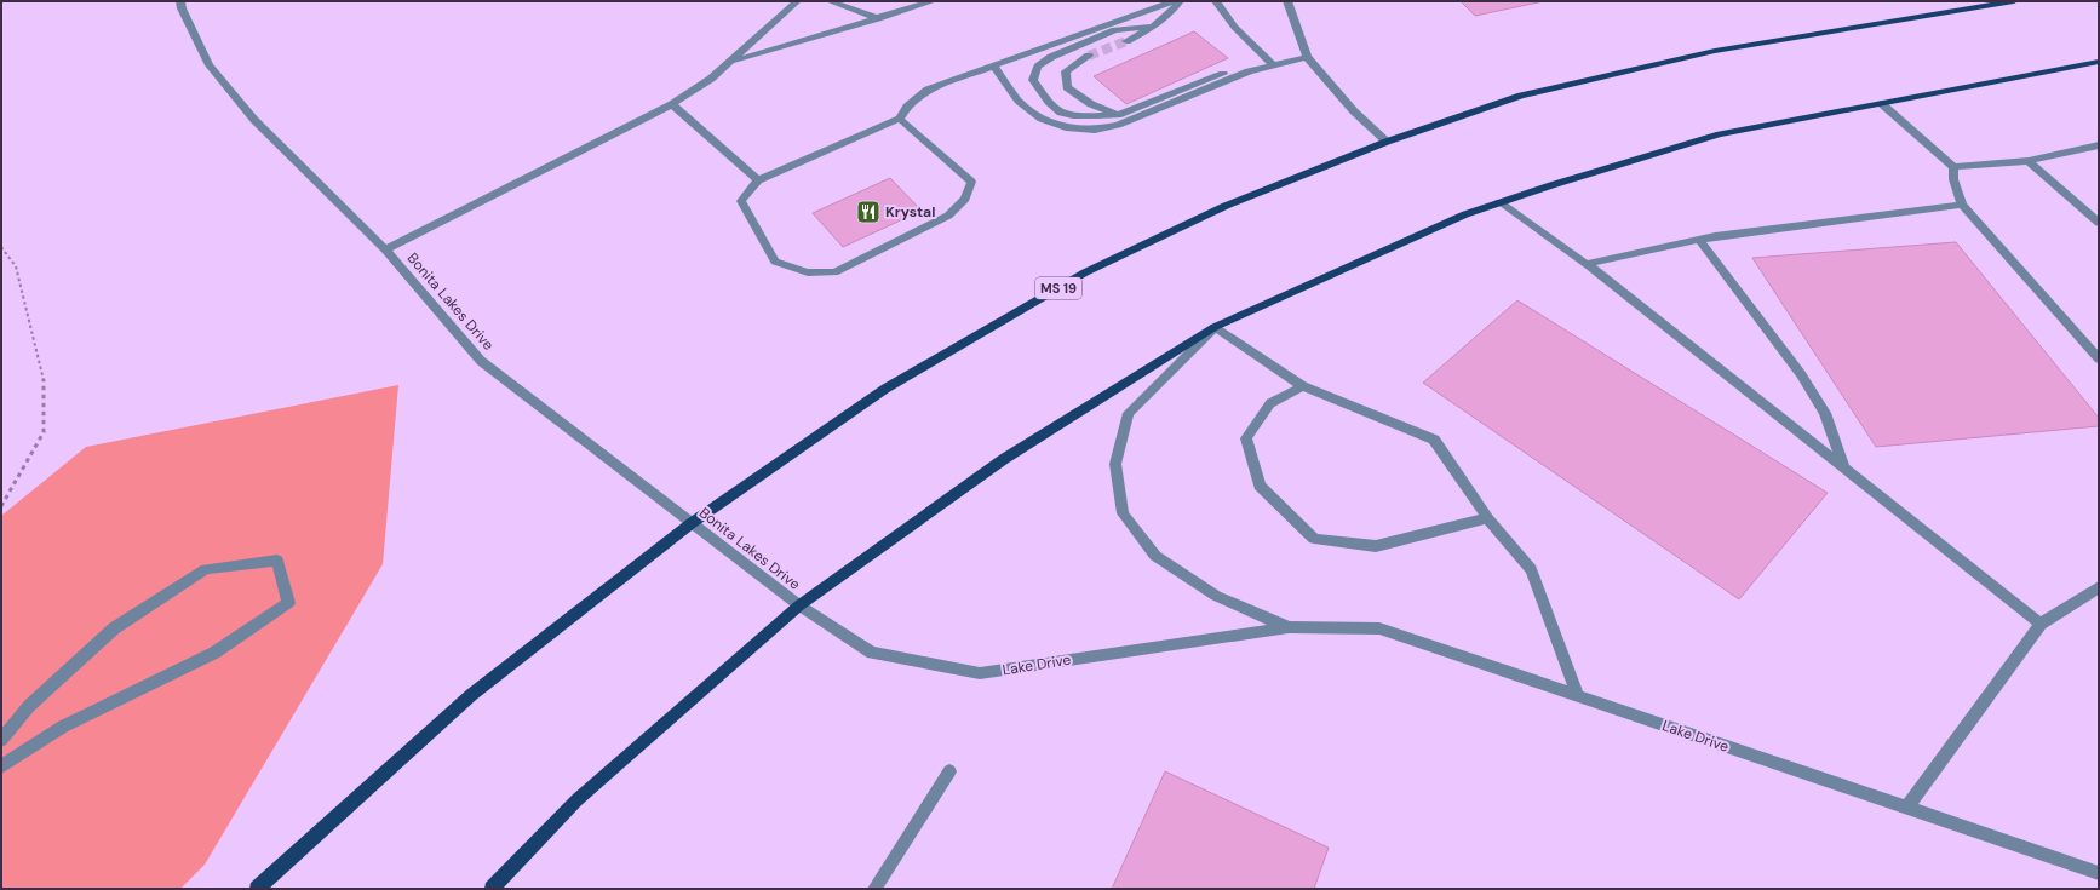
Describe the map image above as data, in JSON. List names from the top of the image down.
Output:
{
  "streets": {
    "main road": ["MS 19"],
    "street": ["Bonita Lakes Drive", "Lake Drive"]
  },
  "crossings": [
    ["MS 19", "Bonita Lakes Drive"],
    ["Bonita Lakes Drive", "Lake Drive"]
  ],
  "places": {
    "restaurant": ["Krystal"]
  }
}
